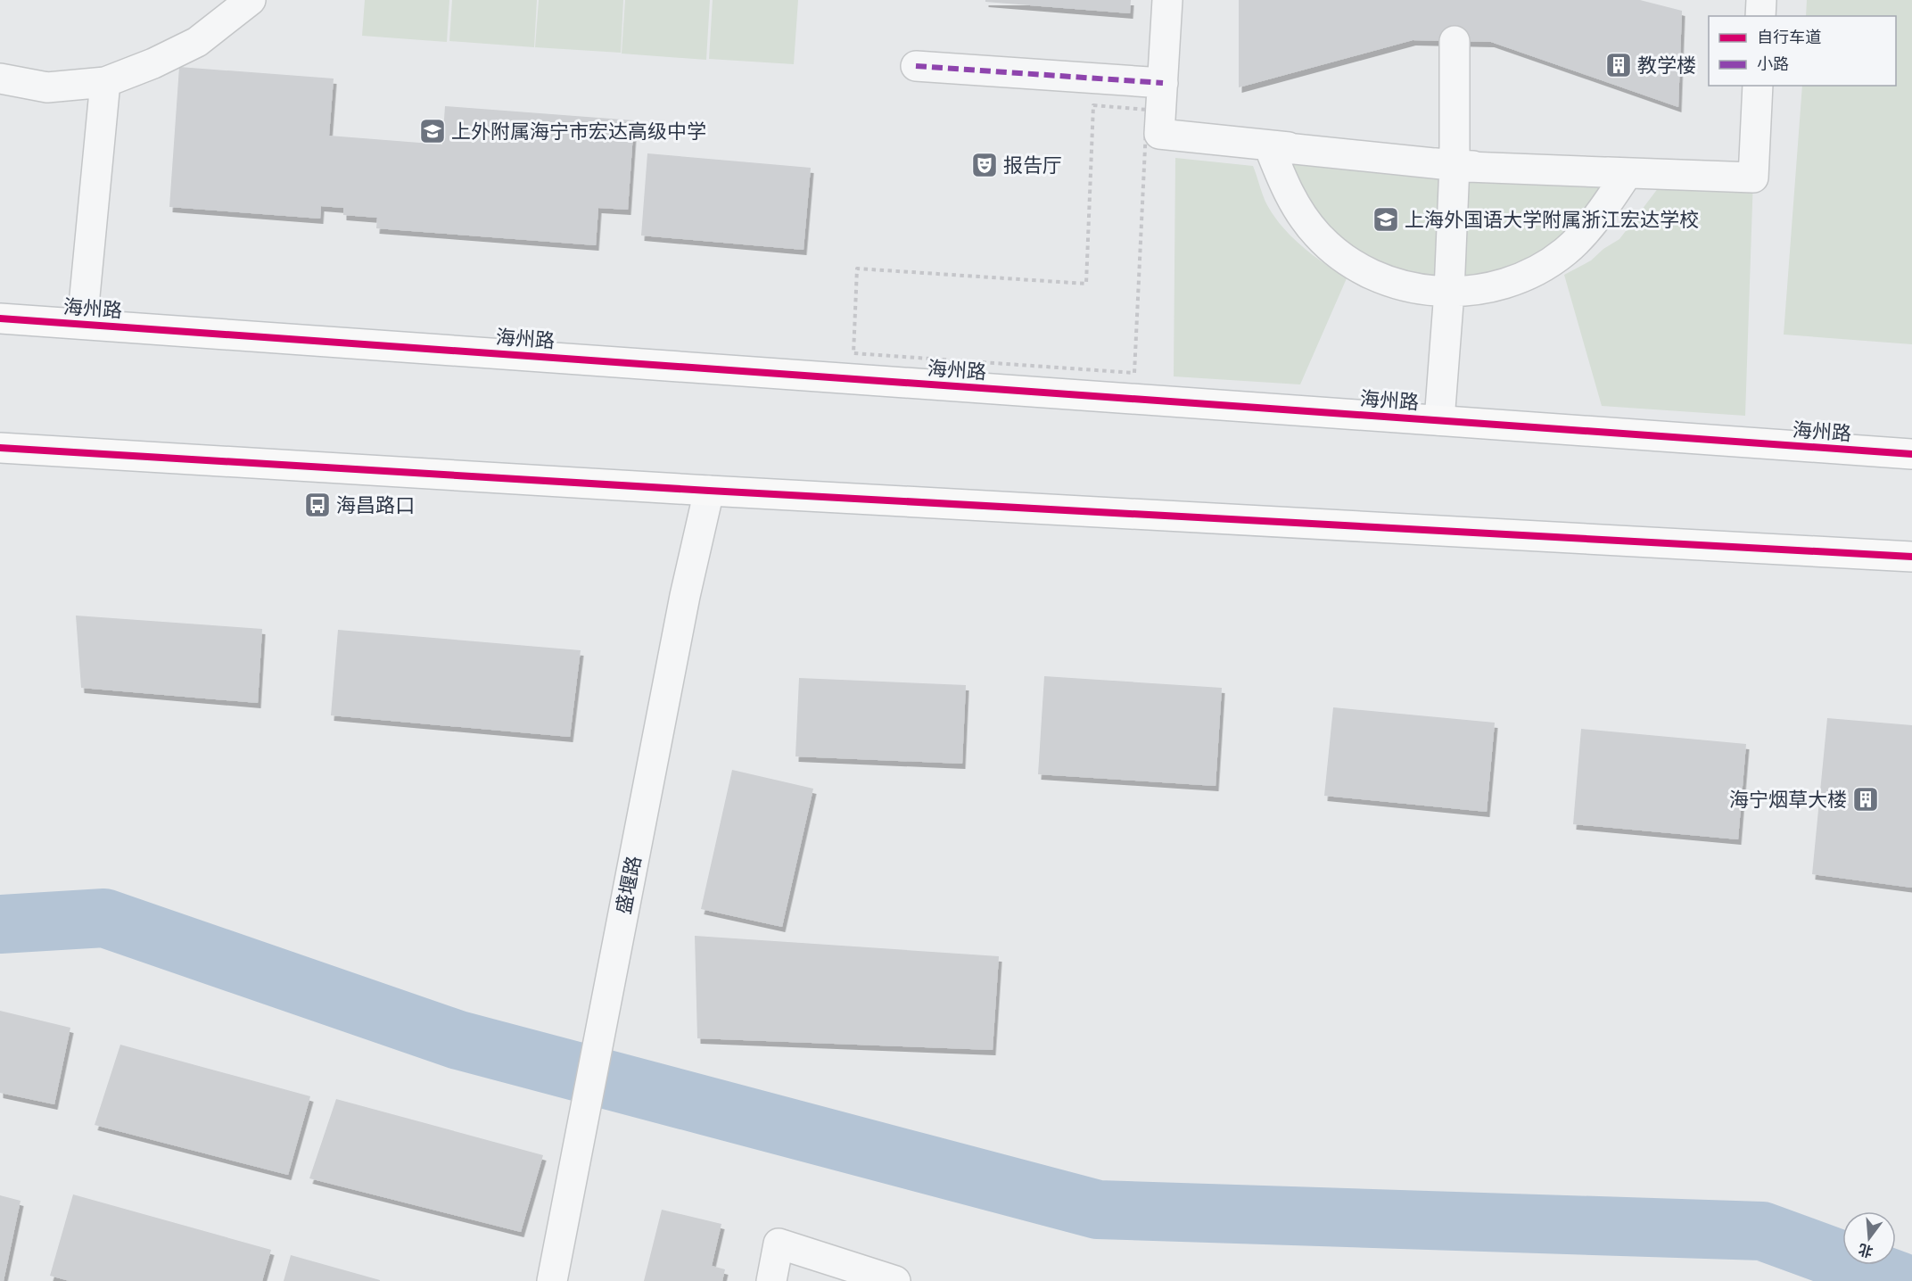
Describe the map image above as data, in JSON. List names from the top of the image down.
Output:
{
  "streets": {
    "main road": ["海州路"],
    "street": ["盛堰路"]
  },
  "places": {
    "building": ["教学楼", "海宁烟草大楼"],
    "school or university": ["上外附属海宁市宏达高级中学", "上海外国语大学附属浙江宏达学校"],
    "theatre": ["报告厅"],
    "bus stop": ["海昌路口"]
  },
  "legend": ["自行车道", "小路"],
  "north": "bottom"
}
